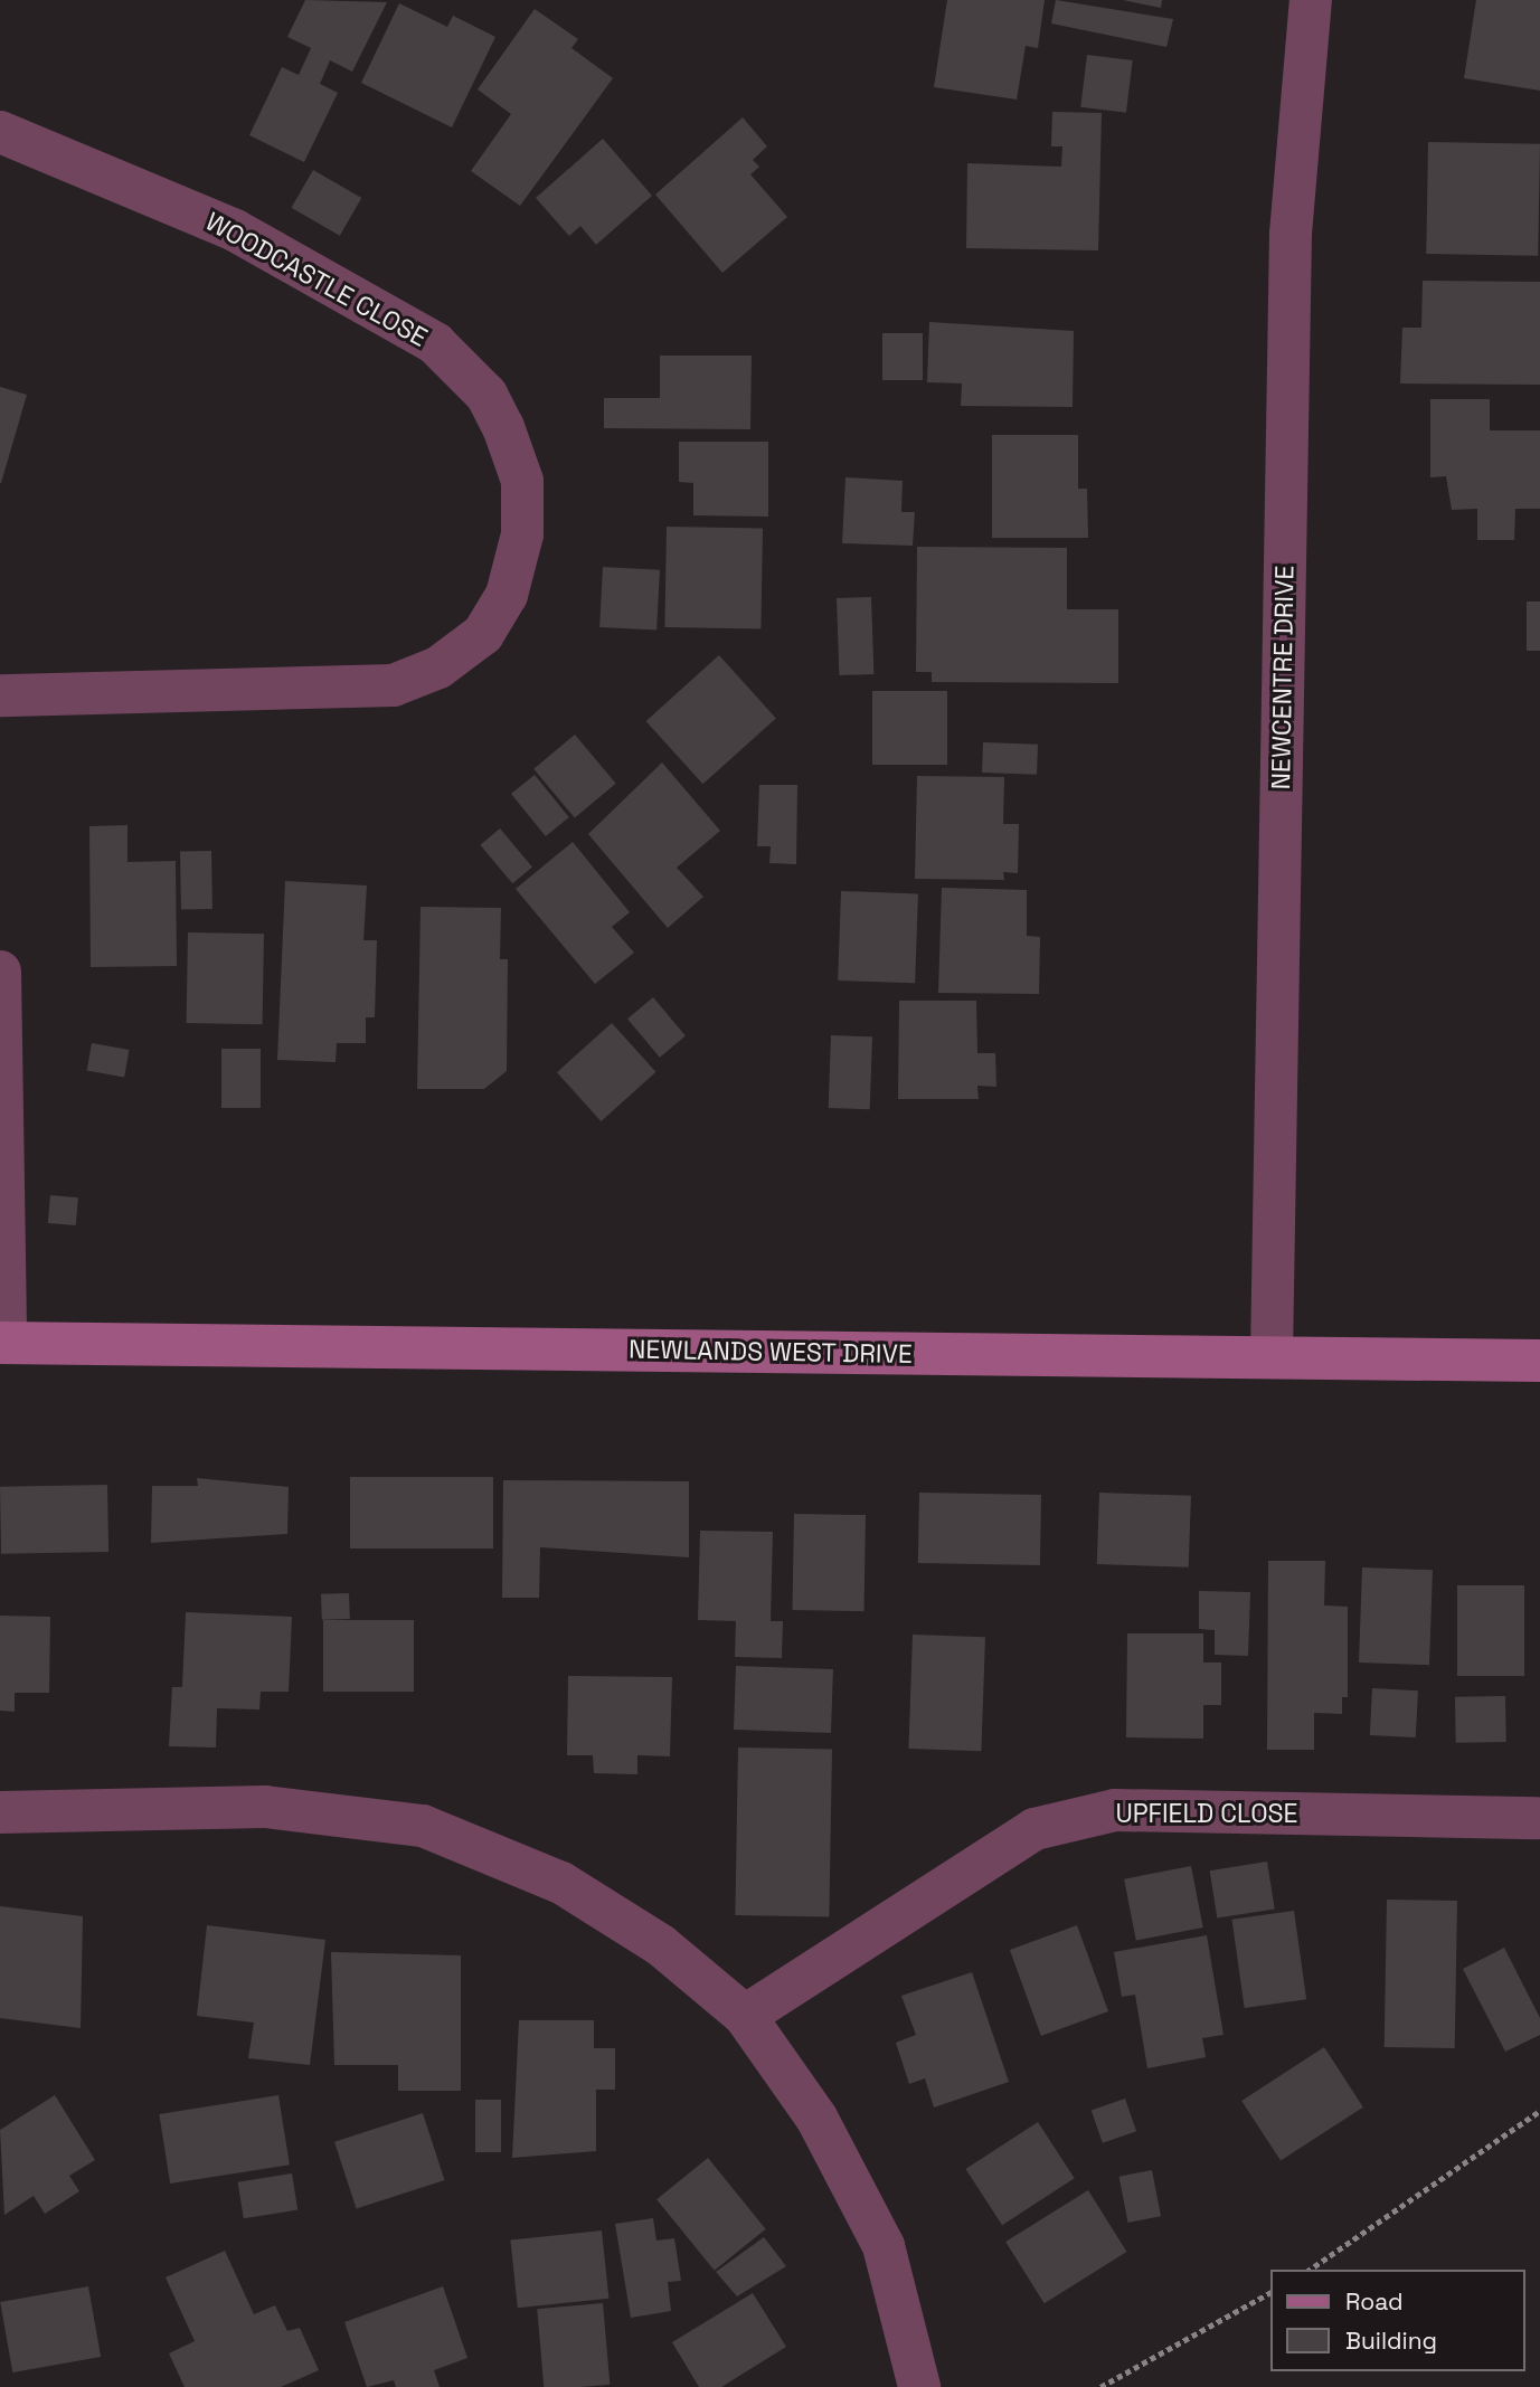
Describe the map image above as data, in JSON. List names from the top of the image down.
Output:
{
  "streets": {
    "street": [
      "WOODCASTLE CLOSE",
      "NEWCENTRE DRIVE",
      "NEWLANDS WEST DRIVE",
      "UPFIELD CLOSE"
    ]
  },
  "crossings": [
    ["NEWCENTRE DRIVE", "NEWLANDS WEST DRIVE"]
  ],
  "legend": ["Road", "Building"]
}
